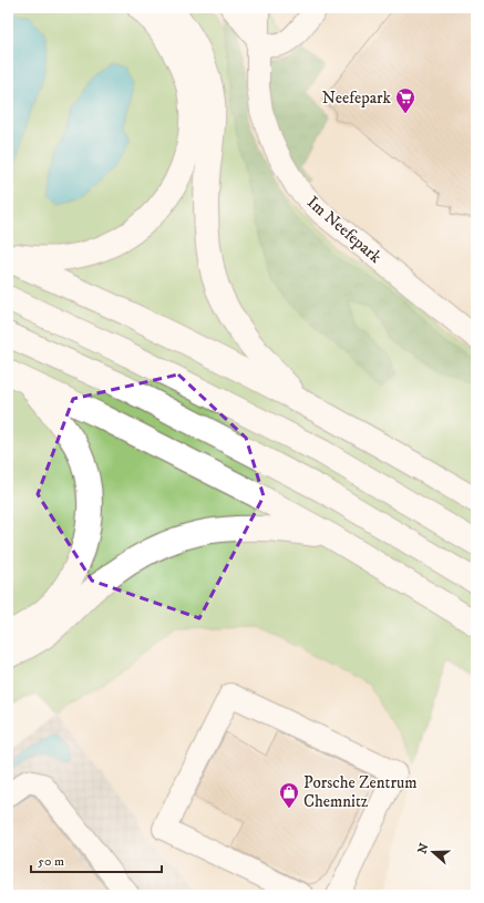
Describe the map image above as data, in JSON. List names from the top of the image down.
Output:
{
  "streets": {
    "street": ["Im Neefepark"]
  },
  "places": {
    "supermarket": ["Neefepark"],
    "shop": ["Porsche Zentrum Chemnitz"]
  },
  "scale_bar": "50 m",
  "north": "left"
}
